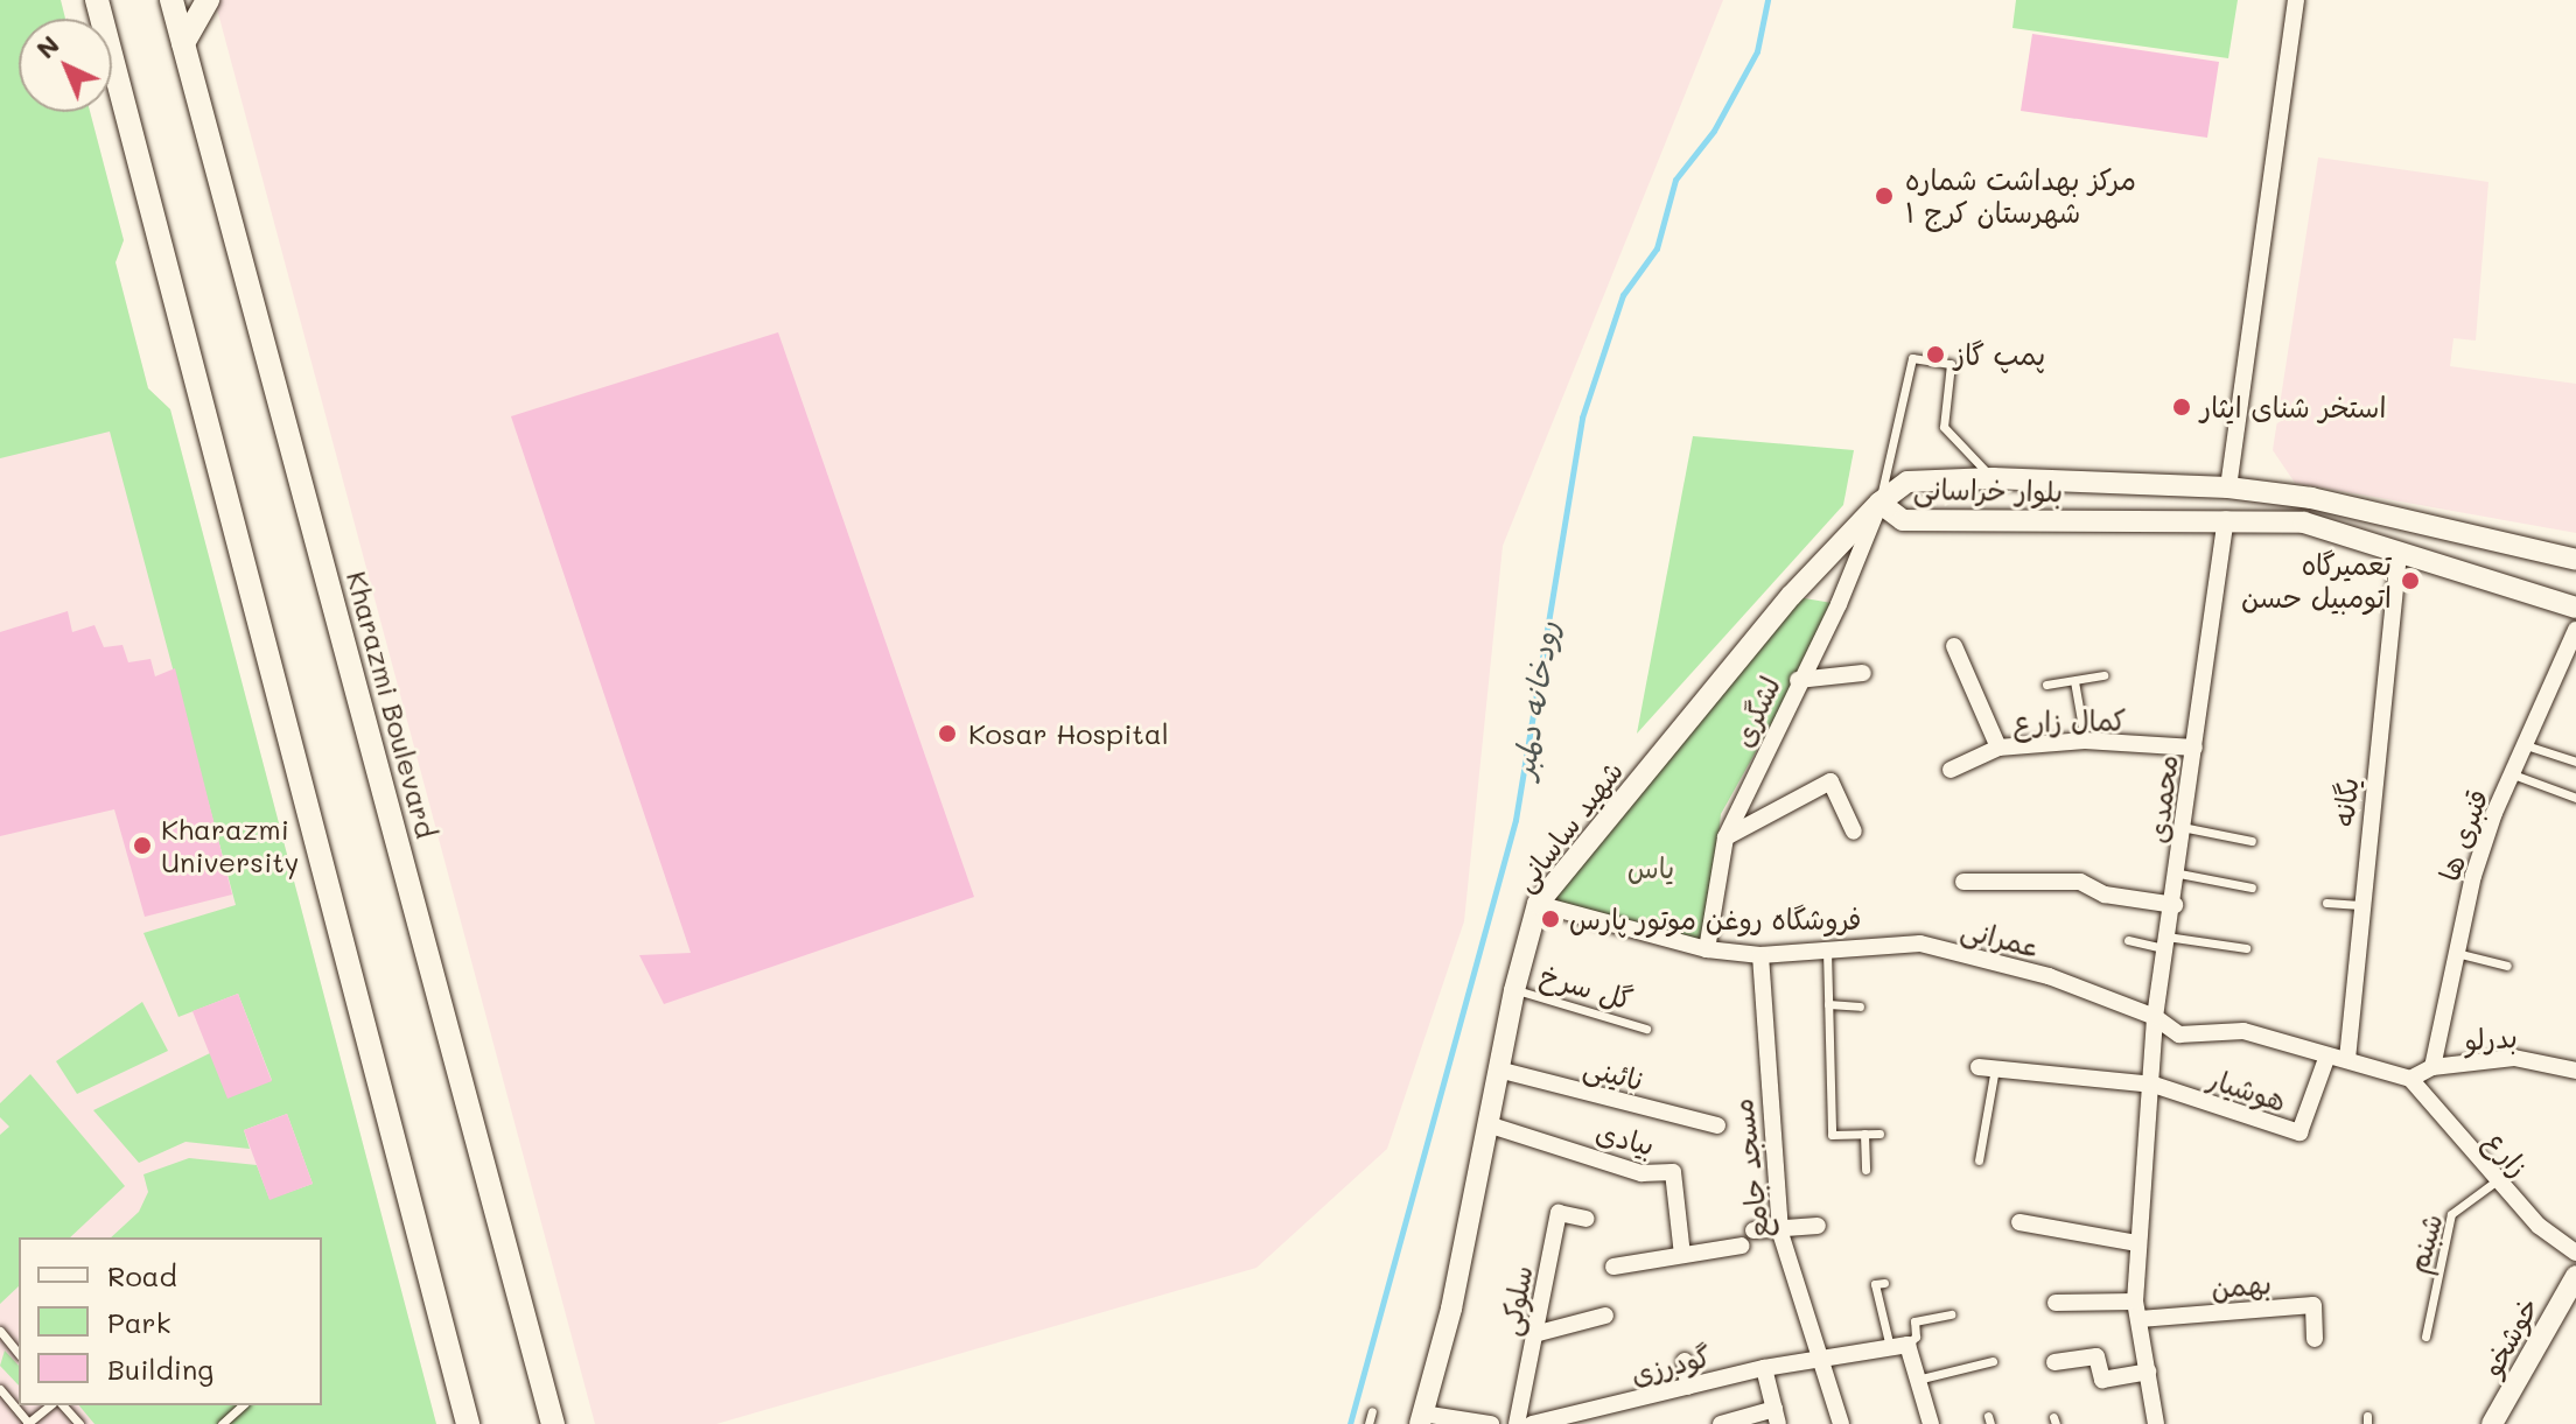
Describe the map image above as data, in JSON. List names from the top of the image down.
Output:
{
  "streets": {
    "main road": ["Kharazmi Boulevard"],
    "street": [
      "بلوار خراسانی",
      "لشگری",
      "کمال زارع",
      "محمدی",
      "یگانه",
      "شهید ساسانی",
      "قنبری ها",
      "عمرانی",
      "بدرلو",
      "نائینی",
      "هوشیار",
      "بیادی",
      "زارع",
      "مسجد جامع",
      "بهمن",
      "سلوکی",
      "خوشخو",
      "گودرزی"
    ],
    "lane": ["گل سرخ", "شبنم"]
  },
  "crossings": [
    ["بلوار خراسانی", "لشگری"],
    ["بلوار خراسانی", "محمدی"],
    ["بلوار خراسانی", "یگانه"],
    ["بلوار خراسانی", "شهید ساسانی"],
    ["لشگری", "شهید ساسانی"],
    ["لشگری", "عمرانی"],
    ["کمال زارع", "محمدی"],
    ["محمدی", "عمرانی"],
    ["محمدی", "هوشیار"],
    ["محمدی", "بهمن"],
    ["شهید ساسانی", "عمرانی"],
    ["شهید ساسانی", "گل سرخ"],
    ["شهید ساسانی", "نائینی"],
    ["شهید ساسانی", "بیادی"],
    ["قنبری ها", "بدرلو"],
    ["عمرانی", "مسجد جامع"],
    ["بدرلو", "زارع"],
    ["زارع", "شبنم"],
    ["مسجد جامع", "گودرزی"]
  ],
  "water": ["رودخانه دلمبر"],
  "parks": ["یاس"],
  "places": [
    "مرکز بهداشت شماره ۱ شهرستان کرج",
    "پمپ گاز",
    "استخر شنای ایثار",
    "تعمیرگاه اتومبیل حسن",
    "Kosar Hospital",
    "Kharazmi University",
    "فروشگاه روغن موتور پارس"
  ],
  "legend": ["Road", "Park", "Building"],
  "north": "top left"
}
